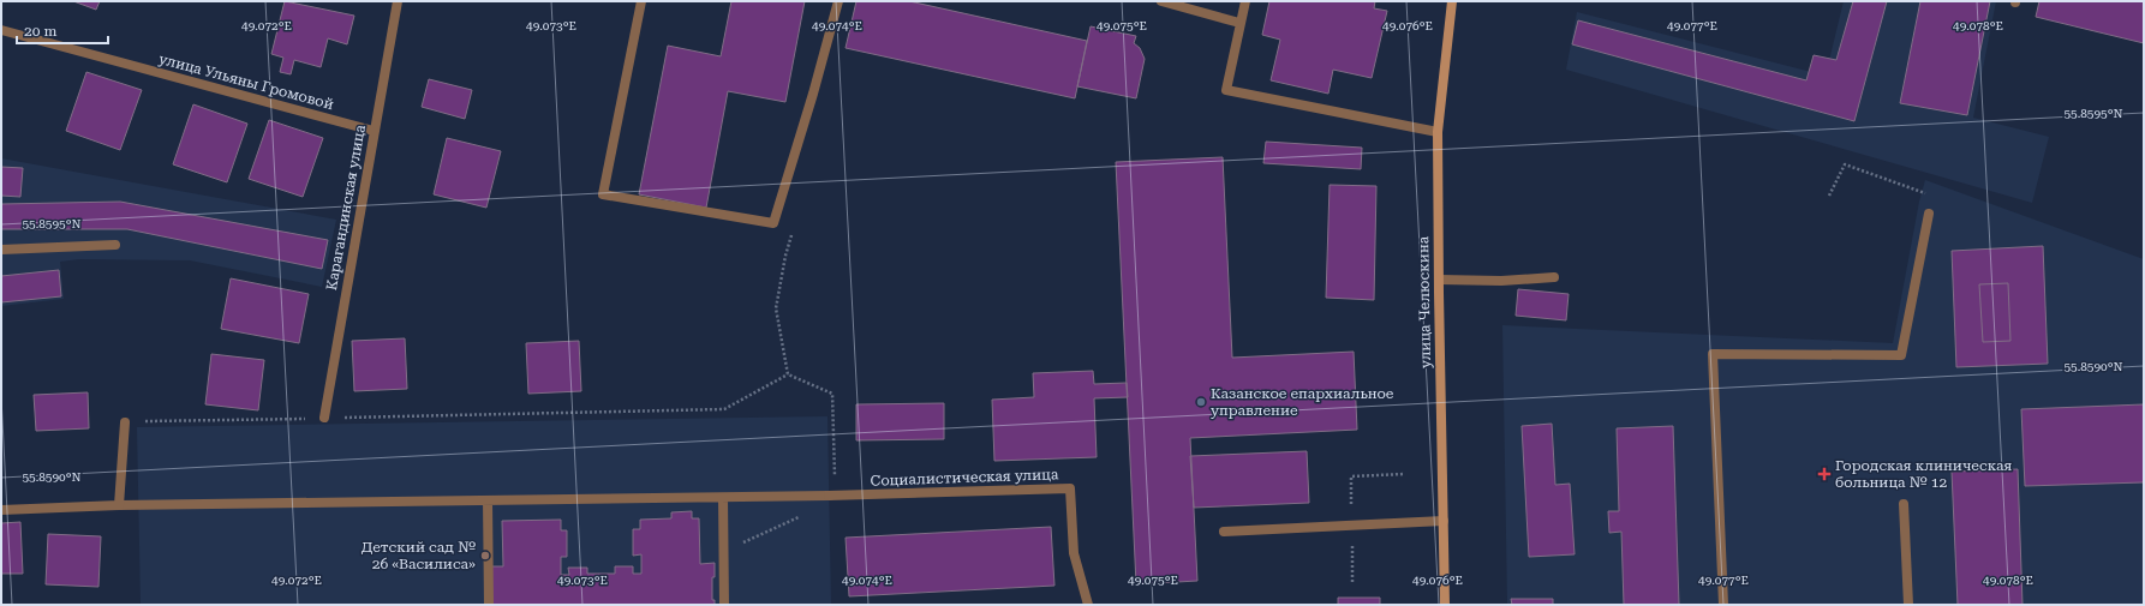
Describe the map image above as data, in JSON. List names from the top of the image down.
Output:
{
  "streets": {
    "main road": ["улица Челюскина"],
    "street": ["улица Ульяны Громовой", "Карагандинская улица", "Социалистическая улица"]
  },
  "crossings": [
    ["улица Ульяны Громовой", "Карагандинская улица"]
  ],
  "places": {
    "other": ["Казанское епархиальное управление", "Детский сад № 26 «Василиса»"],
    "health": ["Городская клиническая больница № 12"]
  },
  "scale_bar": "20 m",
  "coordinates": [
    "49.072°E",
    "49.073°E",
    "49.074°E",
    "49.075°E",
    "49.076°E",
    "49.077°E",
    "49.078°E",
    "55.8595°N",
    "55.8590°N"
  ]
}
